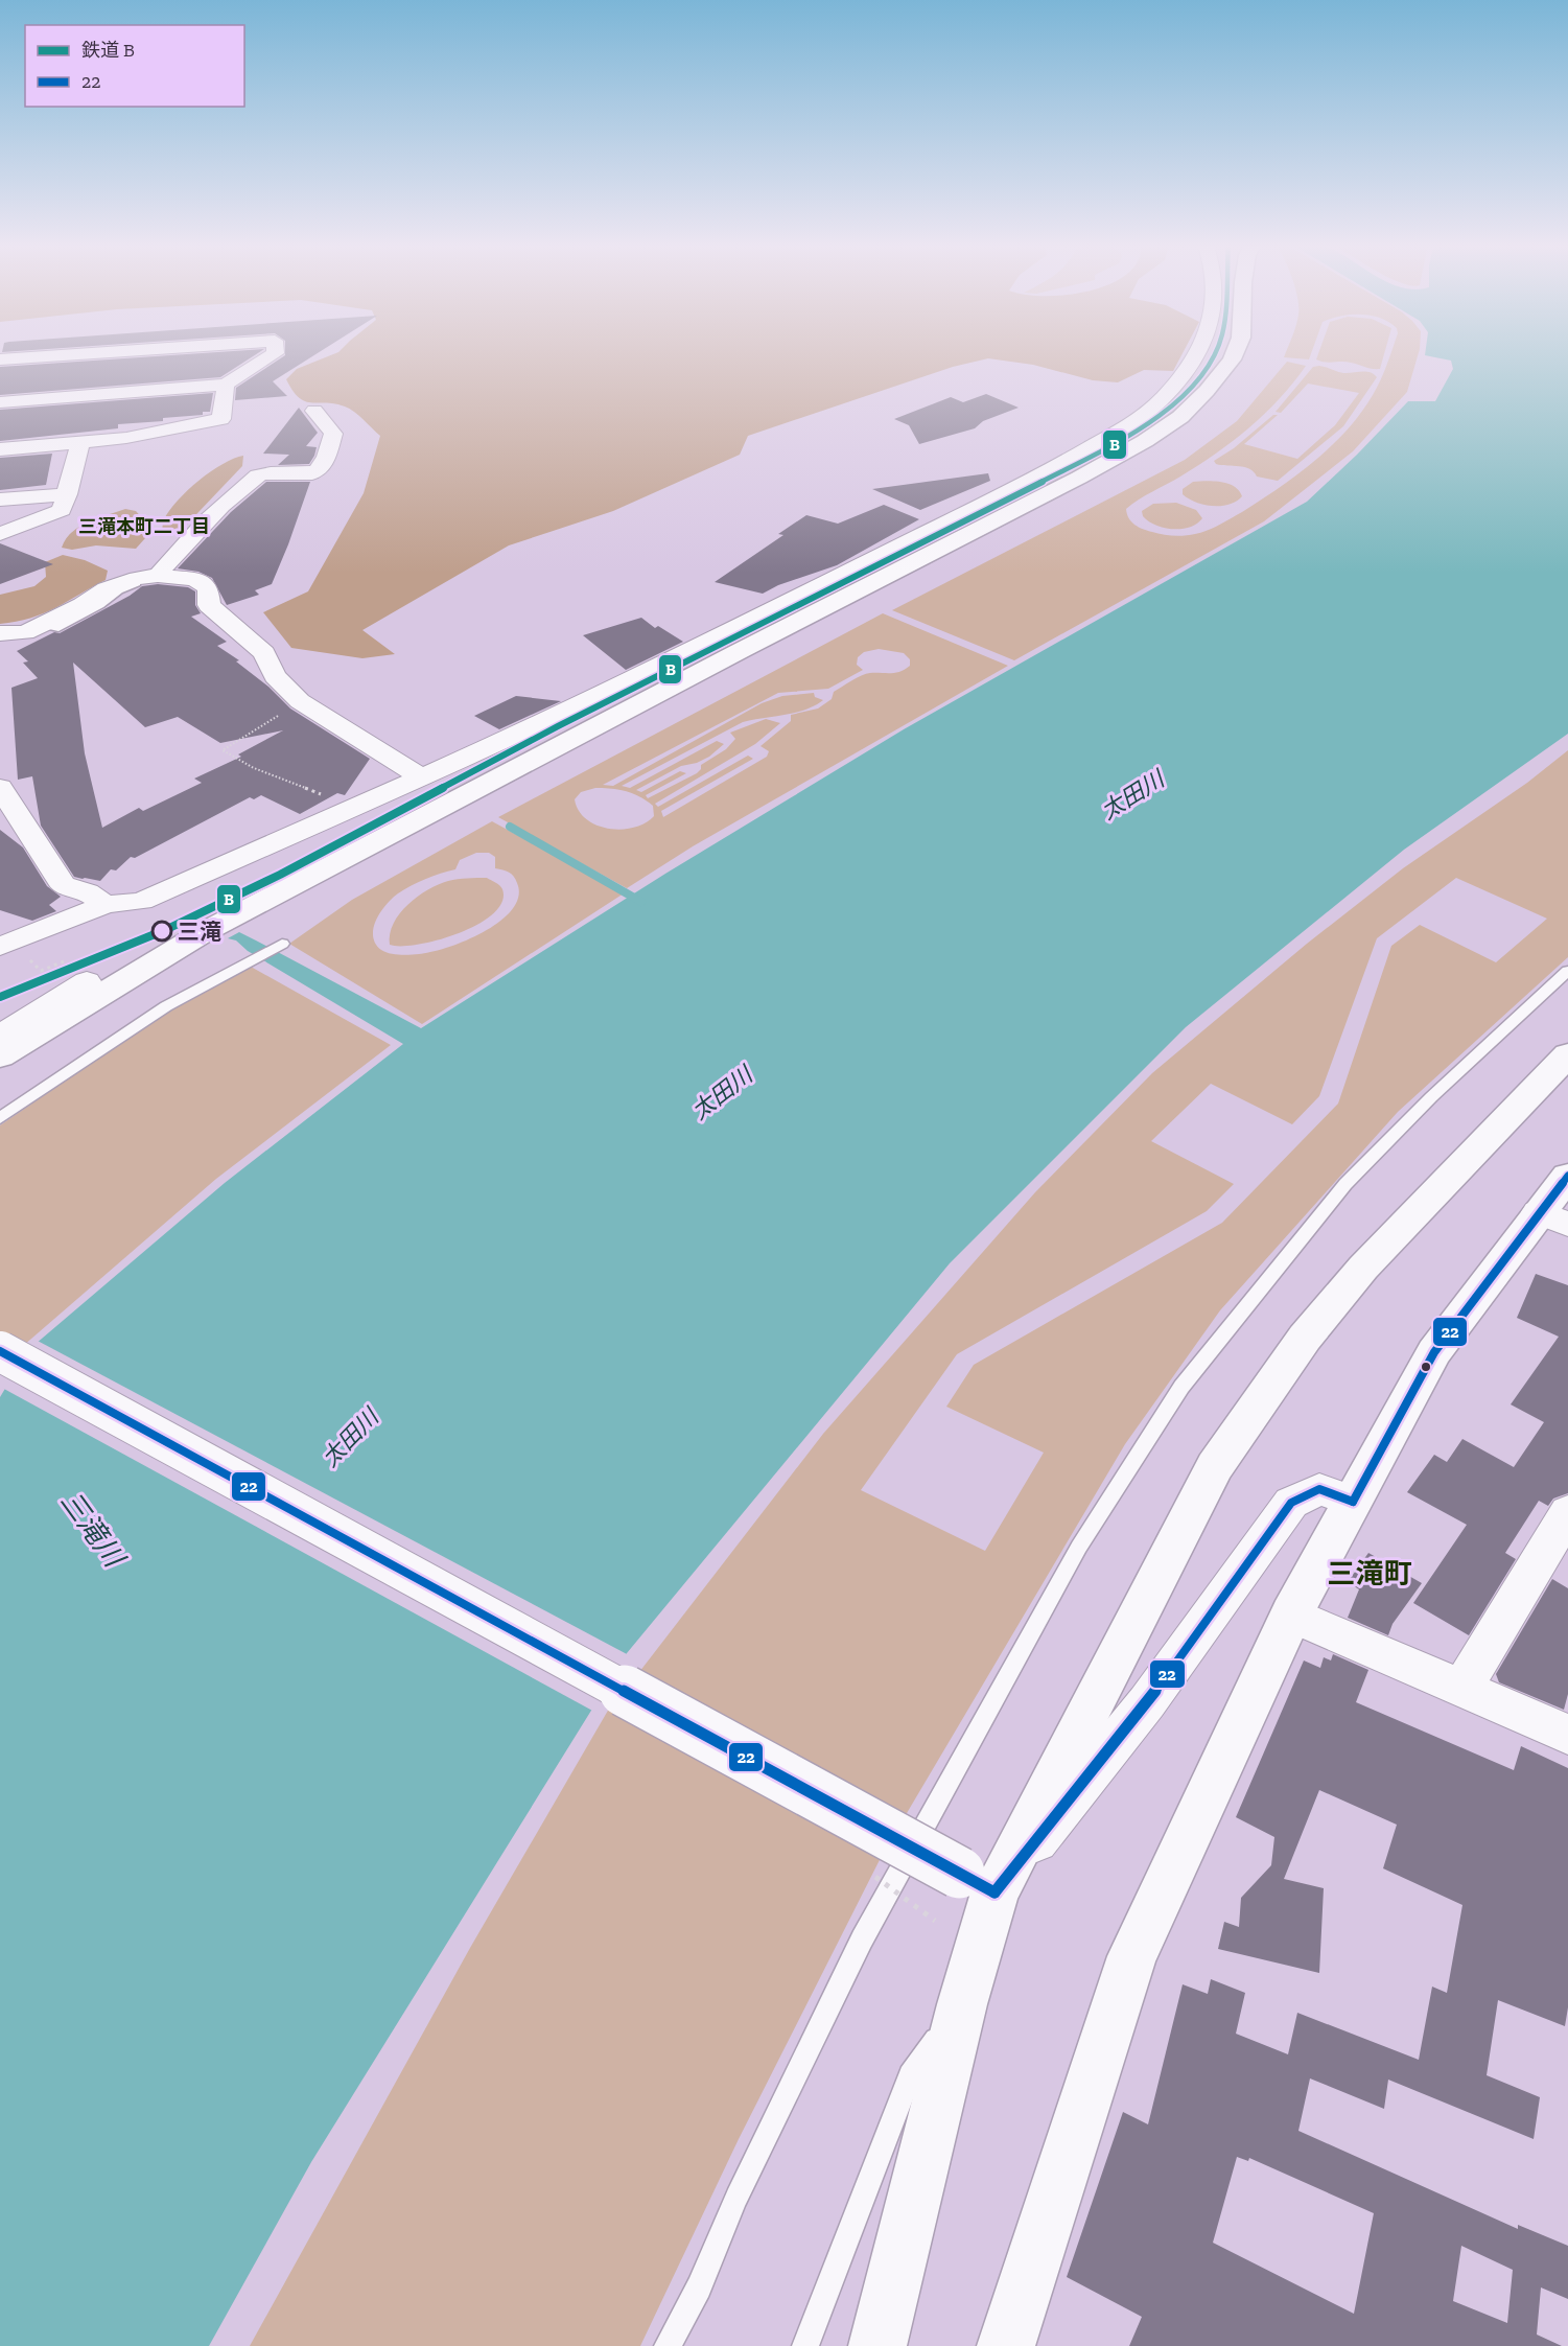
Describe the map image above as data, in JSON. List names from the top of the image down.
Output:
{
  "districts": ["三滝本町二丁目", "三滝町"],
  "water": ["太田川", "三滝川"],
  "places": ["三滝"],
  "lines": ["rail line B", "transit line 22"],
  "legend": ["鉄道 B", "22"]
}
